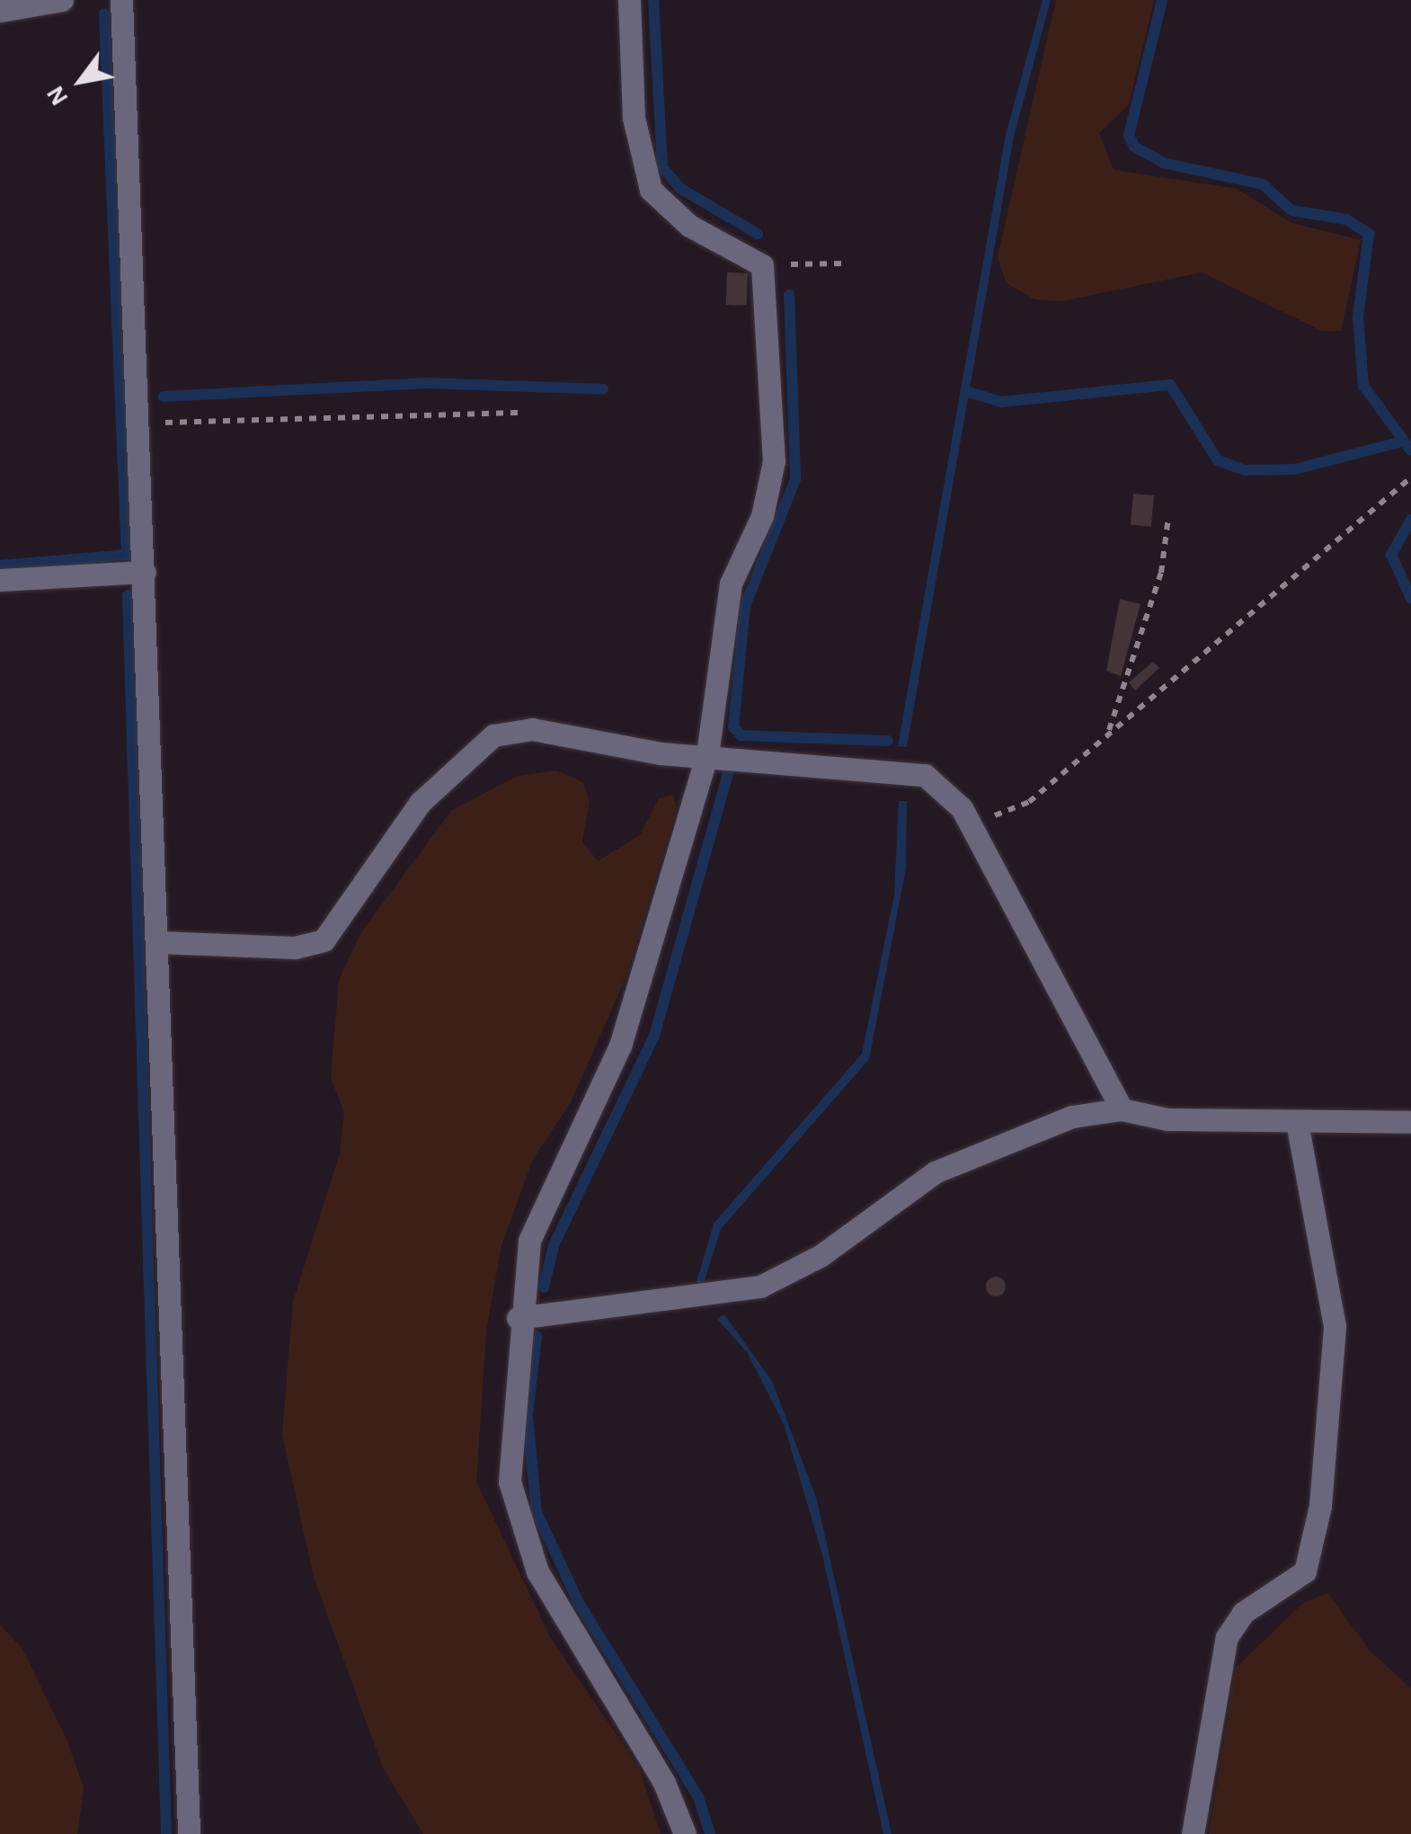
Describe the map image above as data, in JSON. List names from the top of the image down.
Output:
{
  "north": "bottom left"
}
